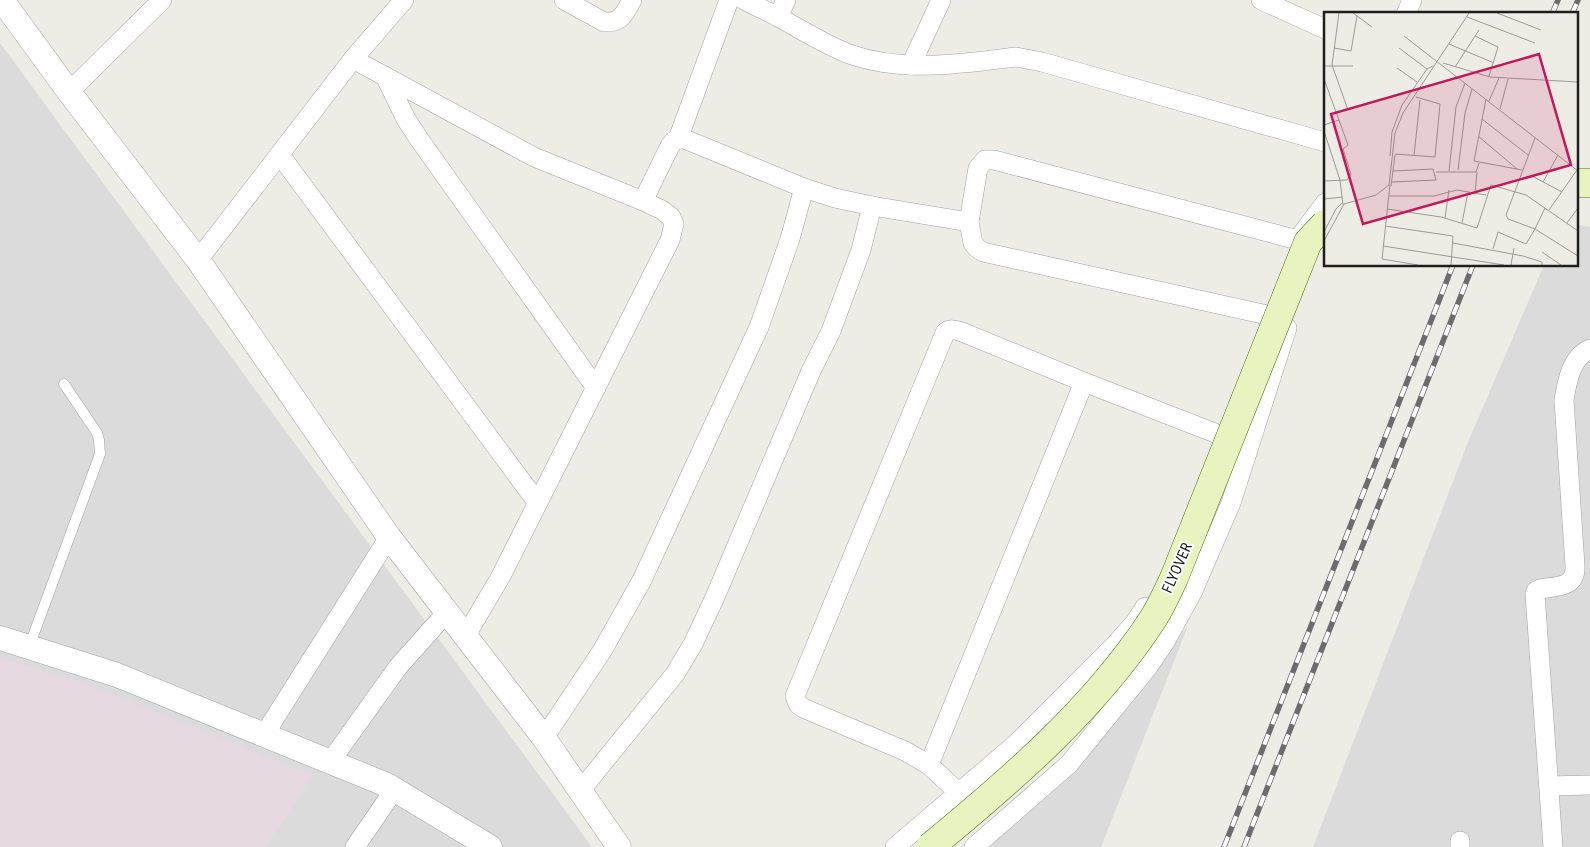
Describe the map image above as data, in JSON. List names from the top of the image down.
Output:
{
  "streets": {
    "main road": ["FLYOVER"]
  }
}
